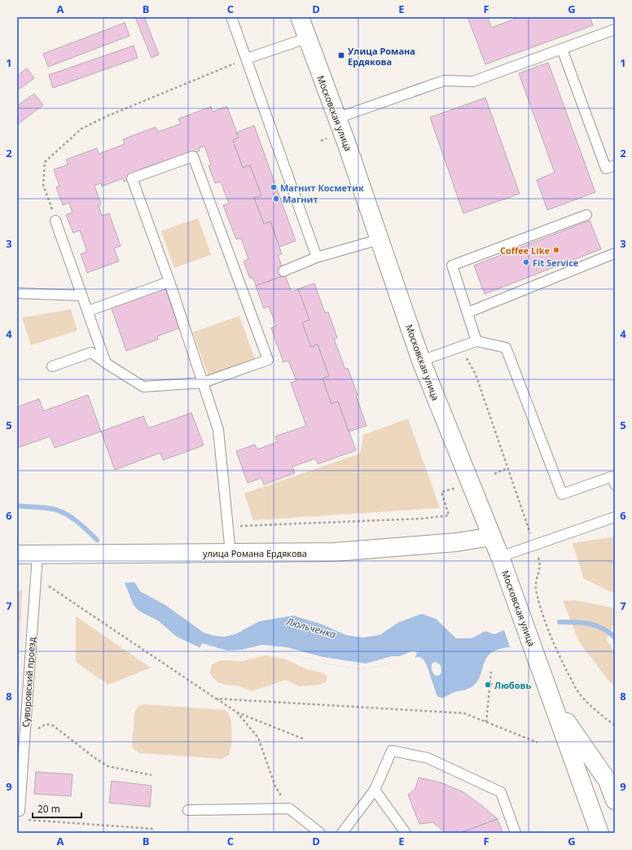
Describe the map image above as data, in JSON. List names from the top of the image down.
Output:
{
  "streets": {
    "main road": ["Московская улица", "улица Романа Ердякова"],
    "lane": ["Суворовский проезд"]
  },
  "crossings": [
    ["Московская улица", "улица Романа Ердякова"],
    ["улица Романа Ердякова", "Суворовский проезд"]
  ],
  "water": ["Люльченка"],
  "places": {
    "transit": ["Улица Романа Ердякова"],
    "other": [
      "Магнит Косметик",
      "Магнит",
      "Coffee Like",
      "Fit Service",
      "Любовь"
    ]
  },
  "scale_bar": "20 m",
  "grid": {
    "columns": [
      "A",
      "B",
      "C",
      "D",
      "E",
      "F",
      "G"
    ],
    "rows": [
      "1",
      "2",
      "3",
      "4",
      "5",
      "6",
      "7",
      "8",
      "9"
    ]
  }
}
